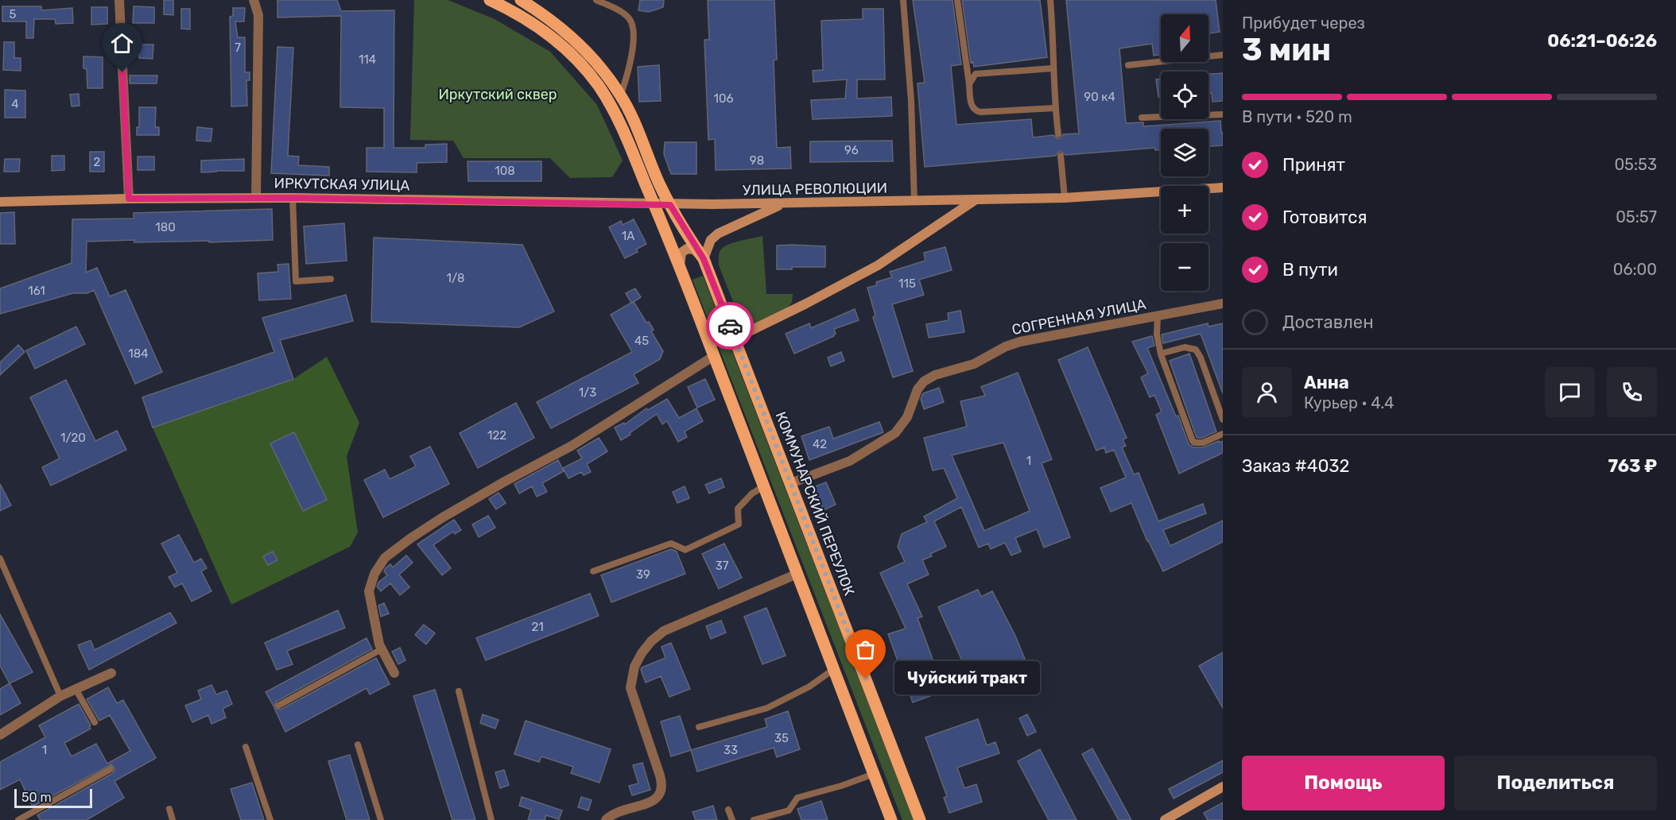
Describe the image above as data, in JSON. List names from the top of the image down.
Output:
{
  "streets": {
    "main road": ["ИРКУТСКАЯ УЛИЦА", "УЛИЦА РЕВОЛЮЦИИ", "КОММУНАРСКИЙ ПЕРЕУЛОК"],
    "street": ["СОГРЕННАЯ УЛИЦА"]
  },
  "crossings": [
    ["ИРКУТСКАЯ УЛИЦА", "УЛИЦА РЕВОЛЮЦИИ"],
    ["УЛИЦА РЕВОЛЮЦИИ", "КОММУНАРСКИЙ ПЕРЕУЛОК"],
    ["СОГРЕННАЯ УЛИЦА", "КОММУНАРСКИЙ ПЕРЕУЛОК"]
  ],
  "parks": ["Иркутский сквер"],
  "places": ["Чуйский тракт"],
  "house_numbers": [
    "5",
    "7",
    "114",
    "90 к4",
    "106",
    "4",
    "96",
    "98",
    "2",
    "108",
    "180",
    "1А",
    "1/8",
    "115",
    "161",
    "45",
    "184",
    "1/3",
    "122",
    "1/20",
    "42",
    "1",
    "37",
    "39",
    "21",
    "35",
    "1",
    "33"
  ],
  "scale_bar": "50 m",
  "north": "top",
  "page": {
    "heading": ["3 мин", "Прибудет через", "06:21–06:26"],
    "panel": [
      "Анна",
      "Курьер · 4.4",
      "Заказ #4032",
      "763 ₽"
    ],
    "map_buttons": ["+", "−"],
    "bar": "В пути · 520 m",
    "list": [
      ["Принят", "05:53"],
      ["Готовится", "05:57"],
      ["В пути", "06:00"],
      "Доставлен"
    ],
    "bubble": "Чуйский тракт",
    "buttons": ["Помощь", "Поделиться"],
    "scale": "50 m"
  }
}
